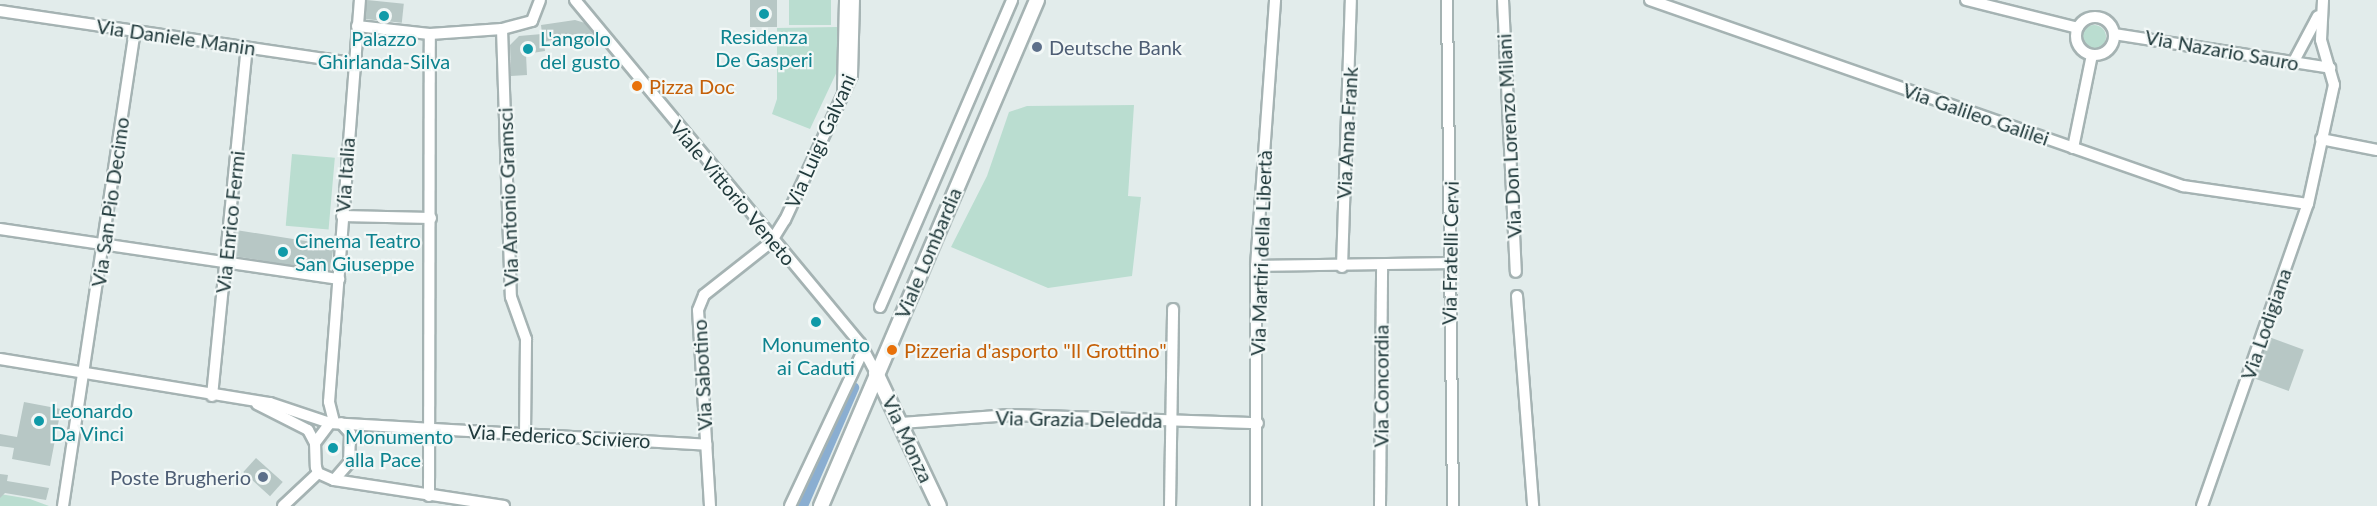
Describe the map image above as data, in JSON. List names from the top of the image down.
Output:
{
  "streets": {
    "main road": ["Viale Lombardia", "Via Monza"],
    "street": [
      "Via Daniele Manin",
      "Via Nazario Sauro",
      "Via Galileo Galilei",
      "Via Anna Frank",
      "Via Don Lorenzo Milani",
      "Via Luigi Galvani",
      "Via Italia",
      "Viale Vittorio Veneto",
      "Via Antonio Gramsci",
      "Via San Pio Decimo",
      "Via Enrico Fermi",
      "Via Martiri della Libertà",
      "Via Fratelli Cervi",
      "Via Lodigiana",
      "Via Sabotino",
      "Via Concordia",
      "Via Grazia Deledda",
      "Via Federico Sciviero"
    ]
  },
  "crossings": [
    ["Via Daniele Manin", "Via Italia"],
    ["Via Daniele Manin", "Via San Pio Decimo"],
    ["Via Daniele Manin", "Via Enrico Fermi"],
    ["Via Nazario Sauro", "Via Lodigiana"],
    ["Via Galileo Galilei", "Via Lodigiana"],
    ["Via Luigi Galvani", "Viale Vittorio Veneto"],
    ["Via Luigi Galvani", "Via Sabotino"],
    ["Via Italia", "Via Federico Sciviero"],
    ["Viale Vittorio Veneto", "Viale Lombardia"],
    ["Viale Vittorio Veneto", "Via Sabotino"],
    ["Viale Vittorio Veneto", "Via Monza"],
    ["Via Antonio Gramsci", "Via Federico Sciviero"],
    ["Viale Lombardia", "Via Monza"],
    ["Via Martiri della Libertà", "Via Grazia Deledda"],
    ["Via Sabotino", "Via Federico Sciviero"],
    ["Via Grazia Deledda", "Via Monza"]
  ],
  "places": [
    "Residenza De Gasperi",
    "Palazzo Ghirlanda-Silva",
    "Deutsche Bank",
    "L'angolo del gusto",
    "Pizza Doc",
    "Cinema Teatro San Giuseppe",
    "Monumento ai Caduti",
    "Pizzeria d'asporto \"Il Grottino\"",
    "Leonardo Da Vinci",
    "Monumento alla Pace",
    "Poste Brugherio"
  ]
}
